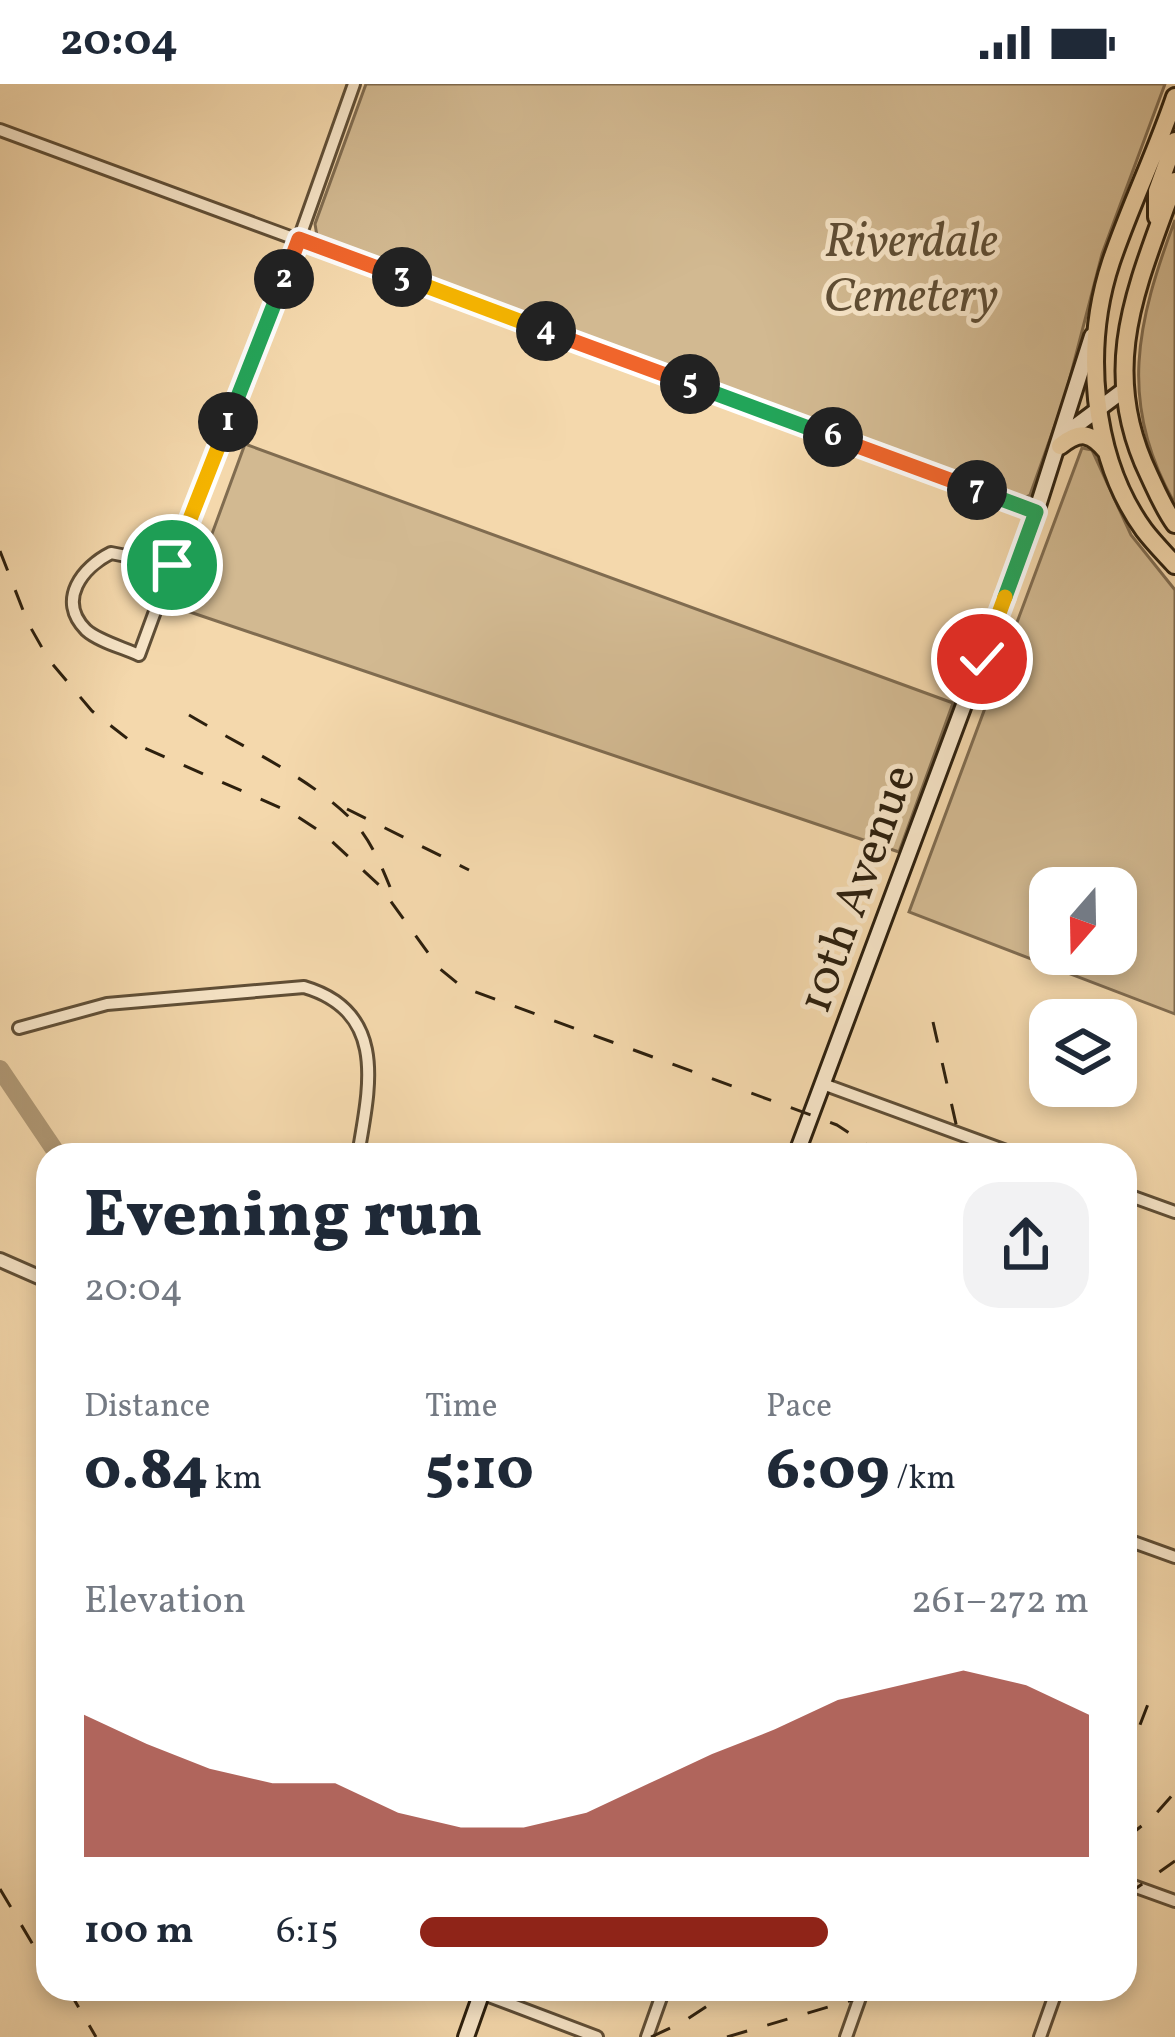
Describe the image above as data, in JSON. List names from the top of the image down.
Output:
{
  "streets": {
    "main road": ["10th Avenue"]
  },
  "parks": ["Riverdale Cemetery"],
  "north": "bottom",
  "page": {
    "status": "20:04",
    "pins": [
      "3",
      "2",
      "4",
      "5",
      "1",
      "6",
      "7"
    ],
    "heading": ["Evening run", "20:04"],
    "stats": [
      ["Distance", "0.84 km"],
      ["Time", "5:10"],
      ["Pace", "6:09 /km"]
    ],
    "chart": ["Elevation", "261–272 m"],
    "list": [
      {
        "name": "100 m",
        "note": "6:15"
      }
    ]
  }
}
